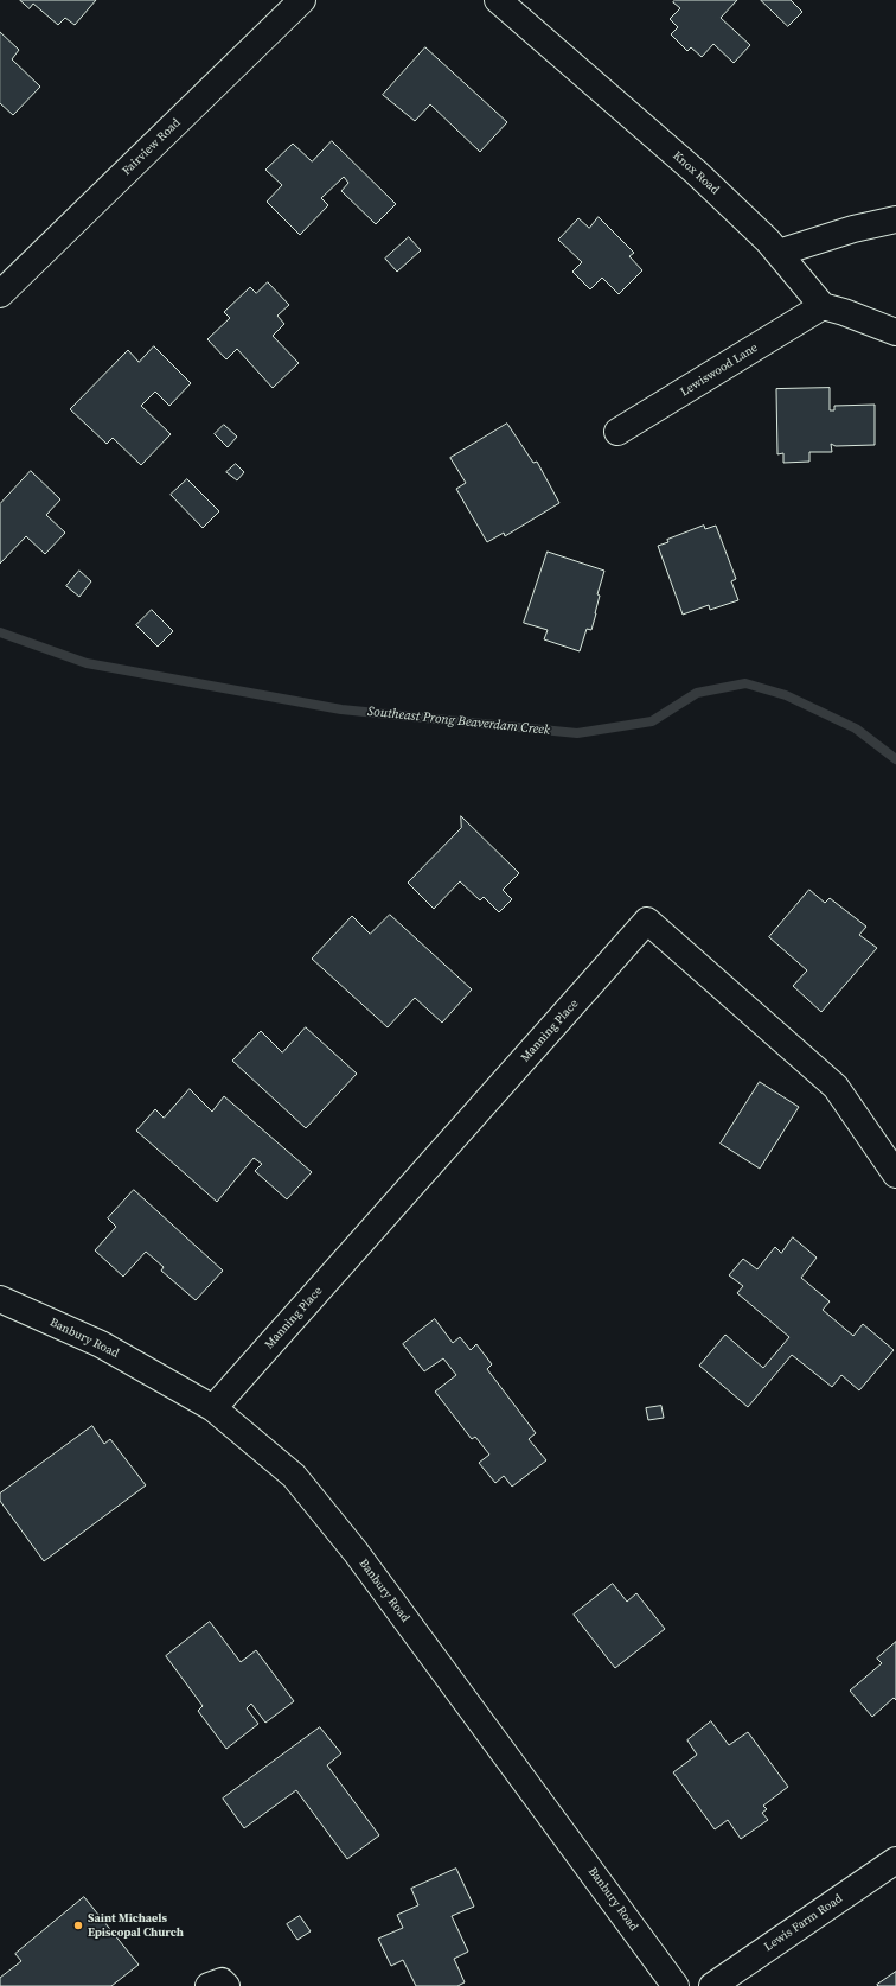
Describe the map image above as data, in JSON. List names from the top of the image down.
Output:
{
  "streets": {
    "street": [
      "Fairview Road",
      "Knox Road",
      "Lewiswood Lane",
      "Manning Place",
      "Banbury Road",
      "Lewis Farm Road"
    ]
  },
  "crossings": [
    ["Knox Road", "Lewiswood Lane"],
    ["Manning Place", "Banbury Road"]
  ],
  "water": ["Southeast Prong Beaverdam Creek"],
  "places": ["Saint Michaels Episcopal Church"]
}
